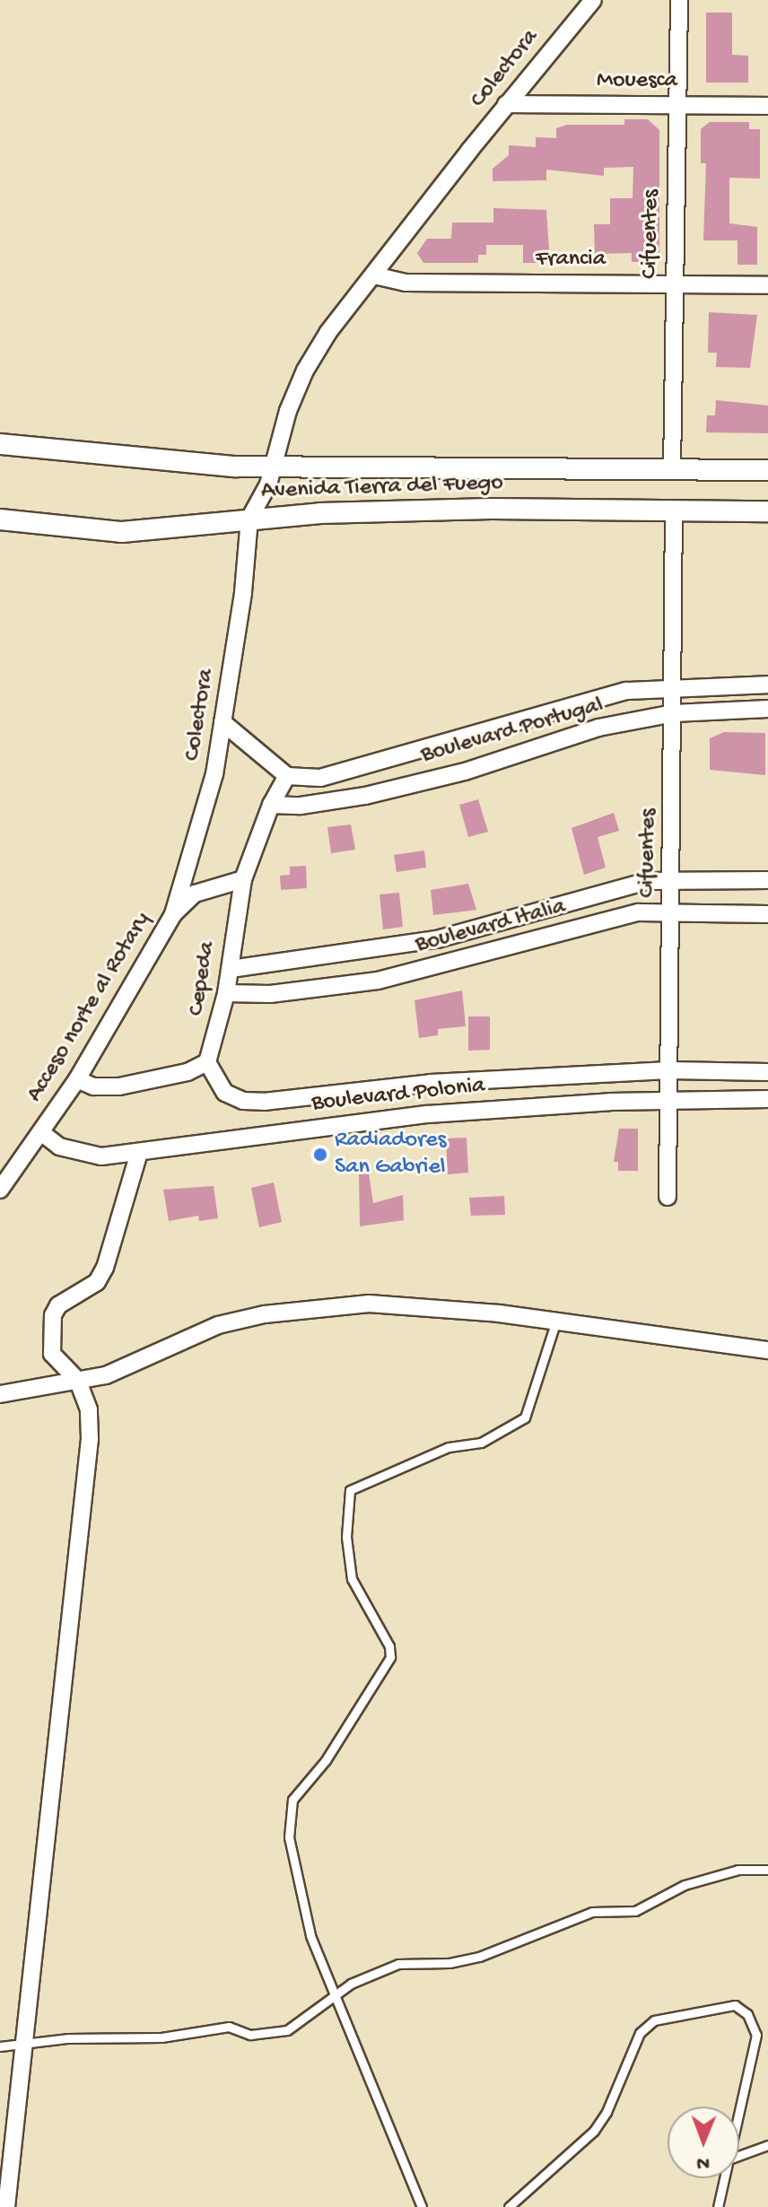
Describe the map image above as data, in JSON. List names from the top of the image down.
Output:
{
  "streets": {
    "street": [
      "Colectora",
      "Mouesca",
      "Cifuentes",
      "Francia",
      "Avenida Tierra del Fuego",
      "Boulevard Portugal",
      "Boulevard Italia",
      "Cepeda",
      "Acceso norte al Rotary",
      "Boulevard Polonia"
    ]
  },
  "crossings": [
    ["Colectora", "Mouesca"],
    ["Colectora", "Francia"],
    ["Colectora", "Avenida Tierra del Fuego"],
    ["Colectora", "Acceso norte al Rotary"],
    ["Mouesca", "Cifuentes"],
    ["Cifuentes", "Francia"],
    ["Cifuentes", "Avenida Tierra del Fuego"],
    ["Cifuentes", "Boulevard Portugal"],
    ["Cifuentes", "Boulevard Italia"],
    ["Cifuentes", "Boulevard Polonia"],
    ["Boulevard Portugal", "Cepeda"],
    ["Boulevard Italia", "Cepeda"],
    ["Cepeda", "Acceso norte al Rotary"],
    ["Cepeda", "Boulevard Polonia"],
    ["Acceso norte al Rotary", "Boulevard Polonia"]
  ],
  "places": ["Radiadores San Gabriel"],
  "north": "bottom"
}
